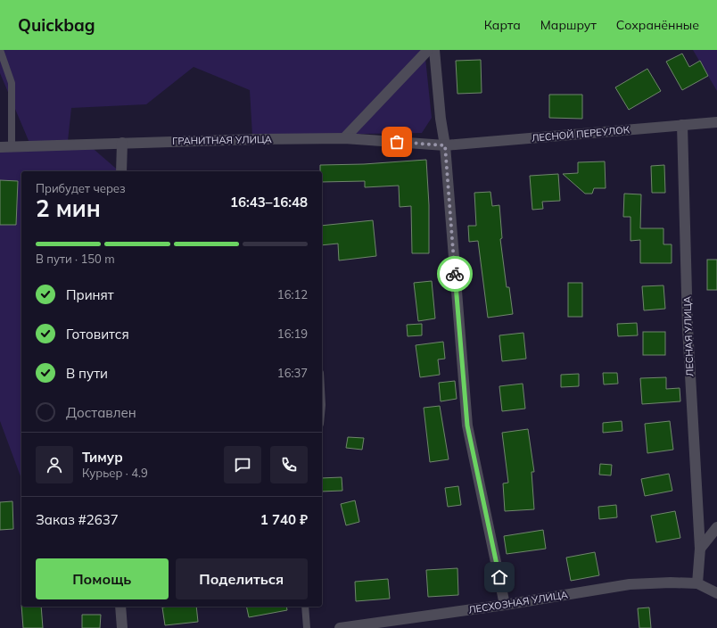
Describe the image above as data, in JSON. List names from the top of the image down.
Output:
{
  "streets": {
    "street": [
      "ЛЕСНОЙ ПЕРЕУЛОК",
      "ГРАНИТНАЯ УЛИЦА",
      "ЛЕСНАЯ УЛИЦА",
      "ЛЕСХОЗНАЯ УЛИЦА"
    ]
  },
  "crossings": [
    ["ЛЕСНОЙ ПЕРЕУЛОК", "ГРАНИТНАЯ УЛИЦА"],
    ["ЛЕСНОЙ ПЕРЕУЛОК", "ЛЕСНАЯ УЛИЦА"],
    ["ЛЕСНАЯ УЛИЦА", "ЛЕСХОЗНАЯ УЛИЦА"]
  ],
  "page": {
    "header": "Quickbag",
    "nav": ["Карта", "Маршрут", "Сохранённые"],
    "heading": ["2 мин", "Прибудет через", "16:43–16:48"],
    "panel": [
      "Тимур",
      "Курьер · 4.9",
      "Заказ #2637",
      "1 740 ₽"
    ],
    "bar": "В пути · 150 m",
    "list": [
      ["Принят", "16:12"],
      ["Готовится", "16:19"],
      ["В пути", "16:37"],
      "Доставлен"
    ],
    "buttons": ["Помощь", "Поделиться"]
  }
}
